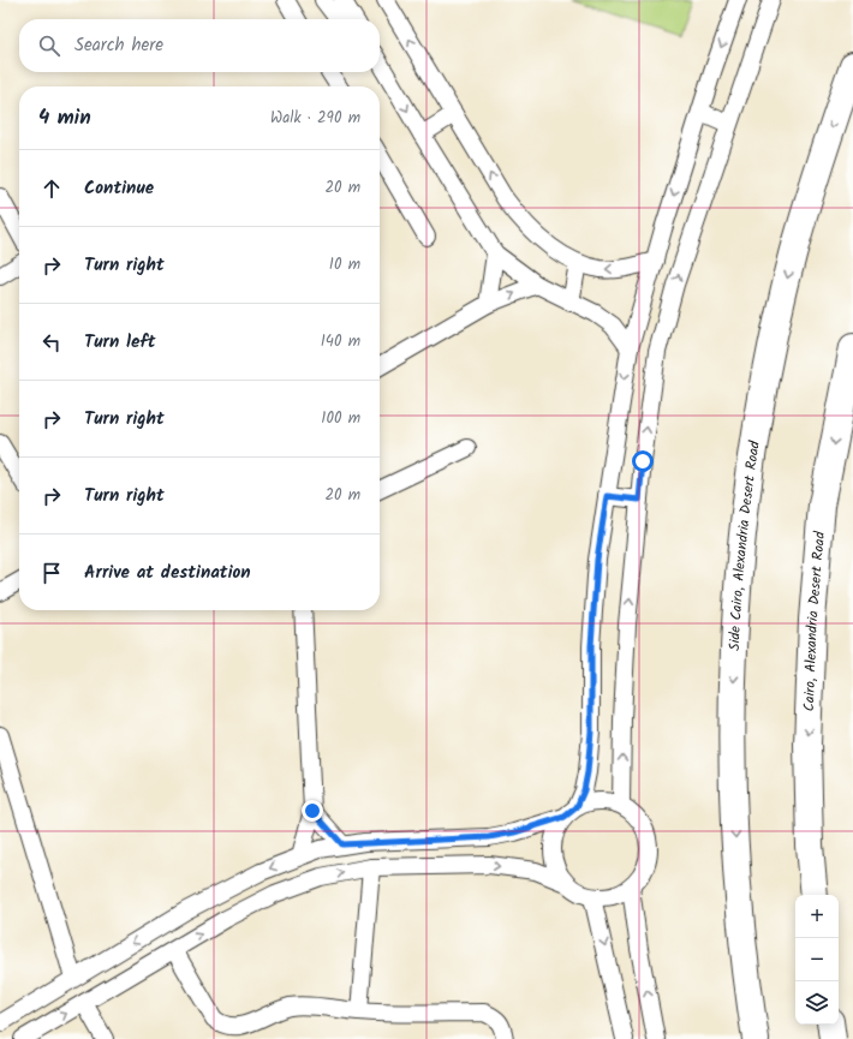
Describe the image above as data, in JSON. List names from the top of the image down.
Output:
{
  "streets": {
    "main road": ["Side Cairo, Alexandria Desert Road", "Cairo, Alexandria Desert Road"]
  },
  "one_way": ["Side Cairo, Alexandria Desert Road", "Cairo, Alexandria Desert Road"],
  "page": {
    "search": "Search here",
    "heading": ["4 min", "Walk · 290 m"],
    "list": [
      ["Continue", "20 m"],
      ["Turn right", "10 m"],
      ["Turn left", "140 m"],
      ["Turn right", "100 m"],
      ["Turn right", "20 m"],
      "Arrive at destination"
    ],
    "map_buttons": ["+", "−"]
  }
}
